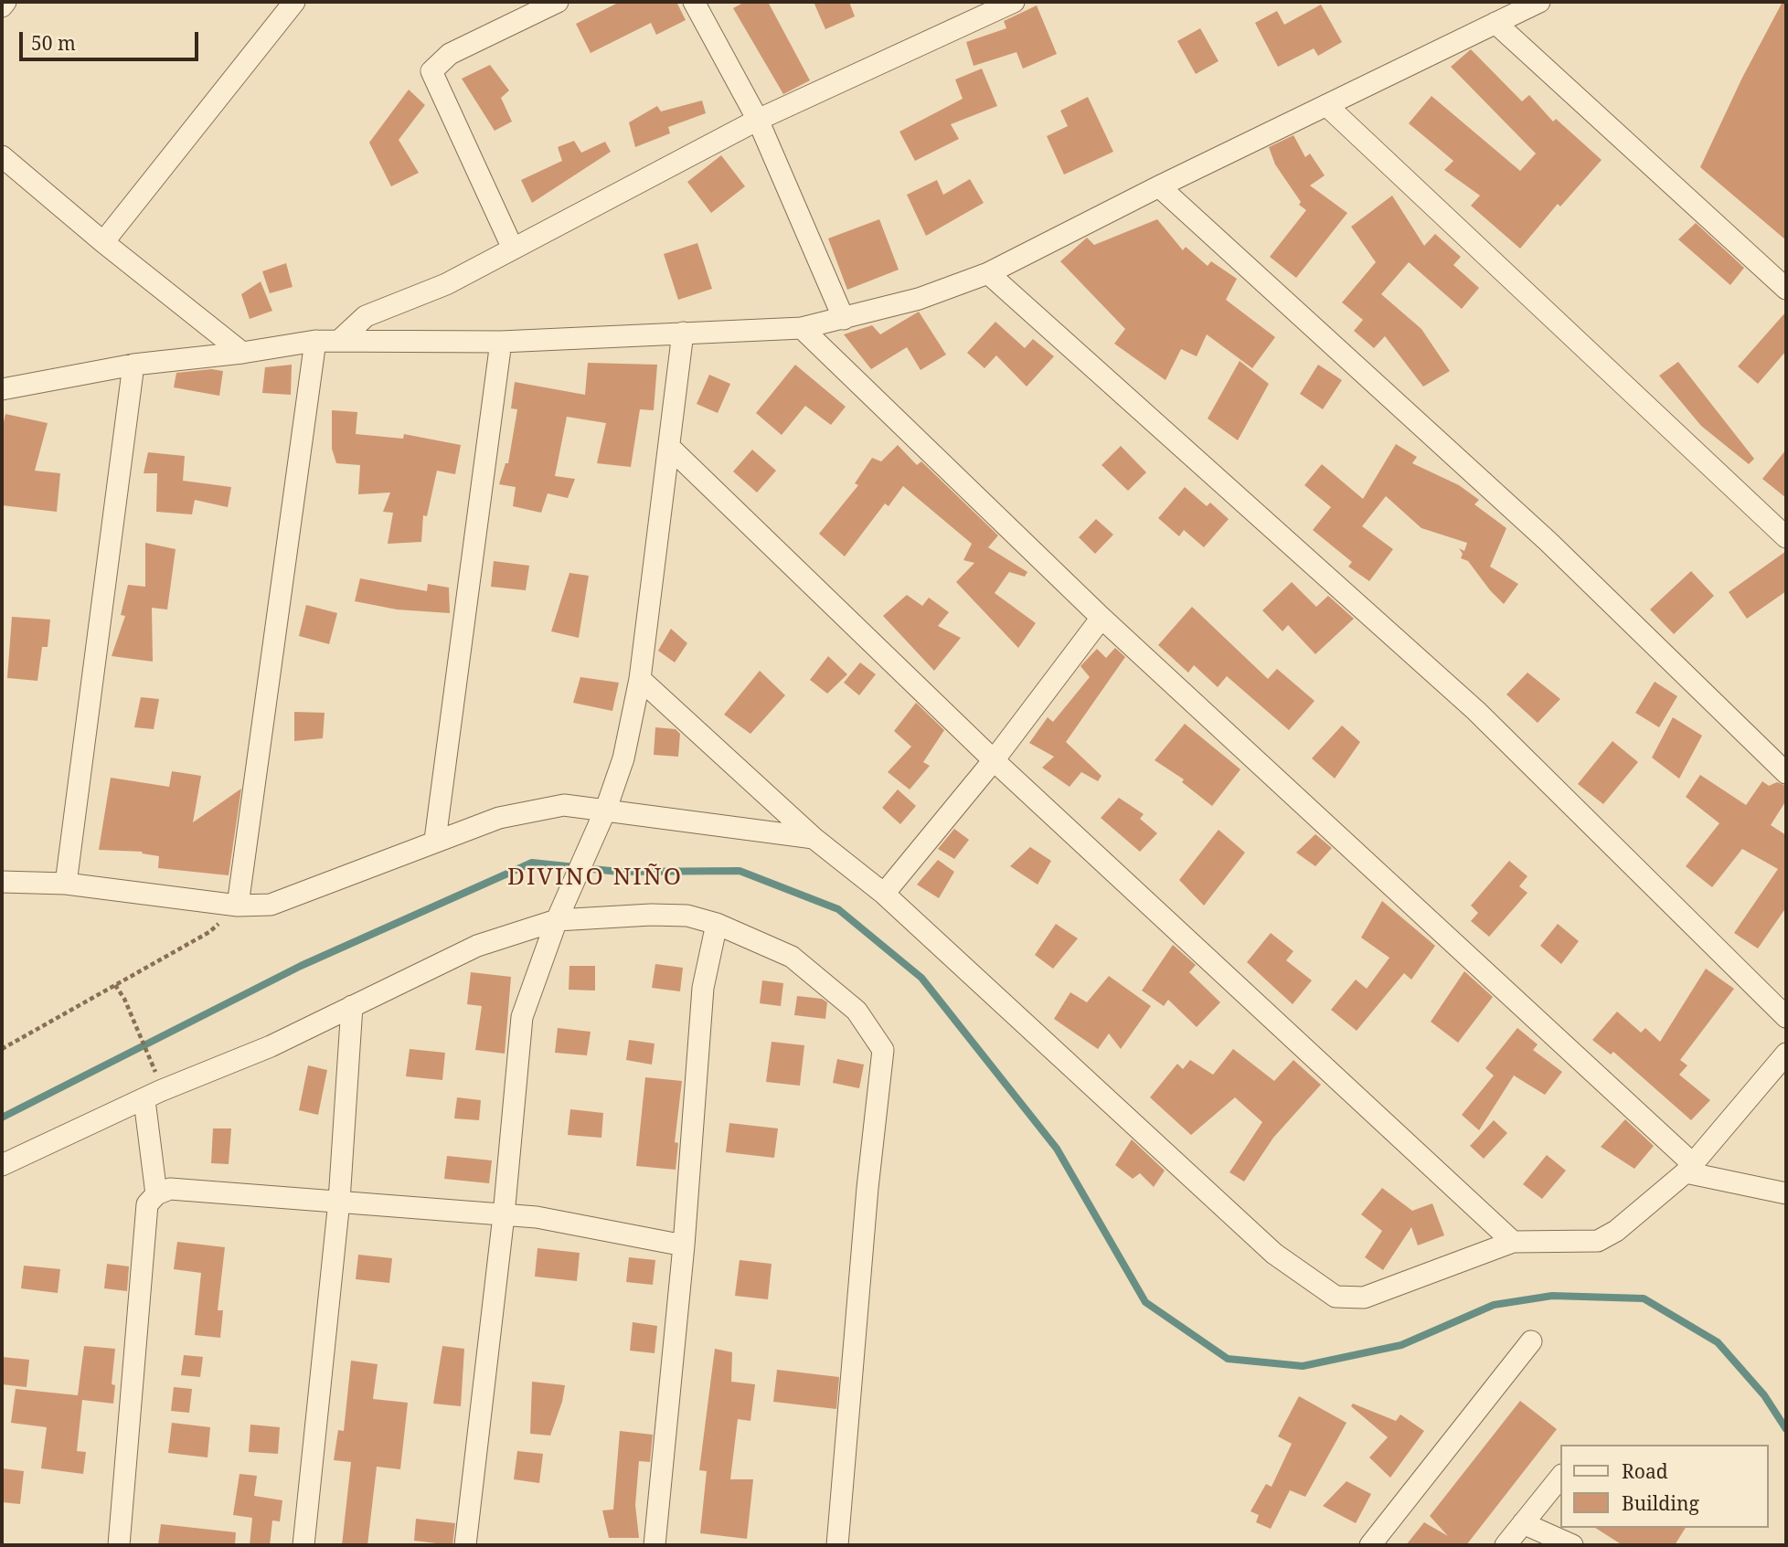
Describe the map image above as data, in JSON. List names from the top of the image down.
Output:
{
  "districts": ["DIVINO NIÑO"],
  "legend": ["Road", "Building"],
  "scale_bar": "50 m"
}
